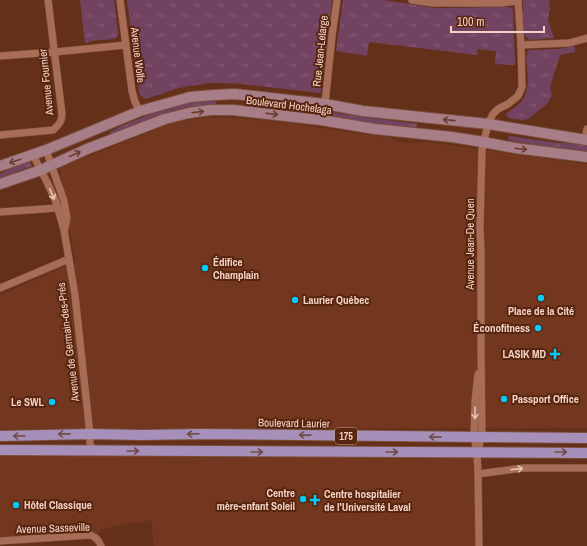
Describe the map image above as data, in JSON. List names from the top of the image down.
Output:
{
  "streets": {
    "main road": ["Boulevard Hochelaga", "Boulevard Laurier", "175"],
    "street": [
      "Rue Jean-Lelarge",
      "Avenue Wolfe",
      "Avenue Fournier",
      "Avenue Jean-De Quen",
      "Avenue de Germain-des-Prés",
      "Avenue Sasseville"
    ]
  },
  "crossings": [
    ["Rue Jean-Lelarge", "Boulevard Hochelaga"],
    ["Avenue Wolfe", "Boulevard Hochelaga"],
    ["Boulevard Hochelaga", "Avenue Jean-De Quen"],
    ["Boulevard Hochelaga", "Avenue de Germain-des-Prés"],
    ["Avenue Jean-De Quen", "Boulevard Laurier"],
    ["Avenue Jean-De Quen", "175"],
    ["Avenue de Germain-des-Prés", "Boulevard Laurier"],
    ["Avenue de Germain-des-Prés", "175"]
  ],
  "places": {
    "other": [
      "Édifice Champlain",
      "Place de la Cité",
      "Laurier Québec",
      "Éconofitness",
      "Passport Office",
      "Le SWL",
      "Centre mère-enfant Soleil",
      "Hôtel Classique"
    ],
    "health": ["LASIK MD", "Centre hospitalier de l'Université Laval"]
  },
  "scale_bar": "100 m"
}
